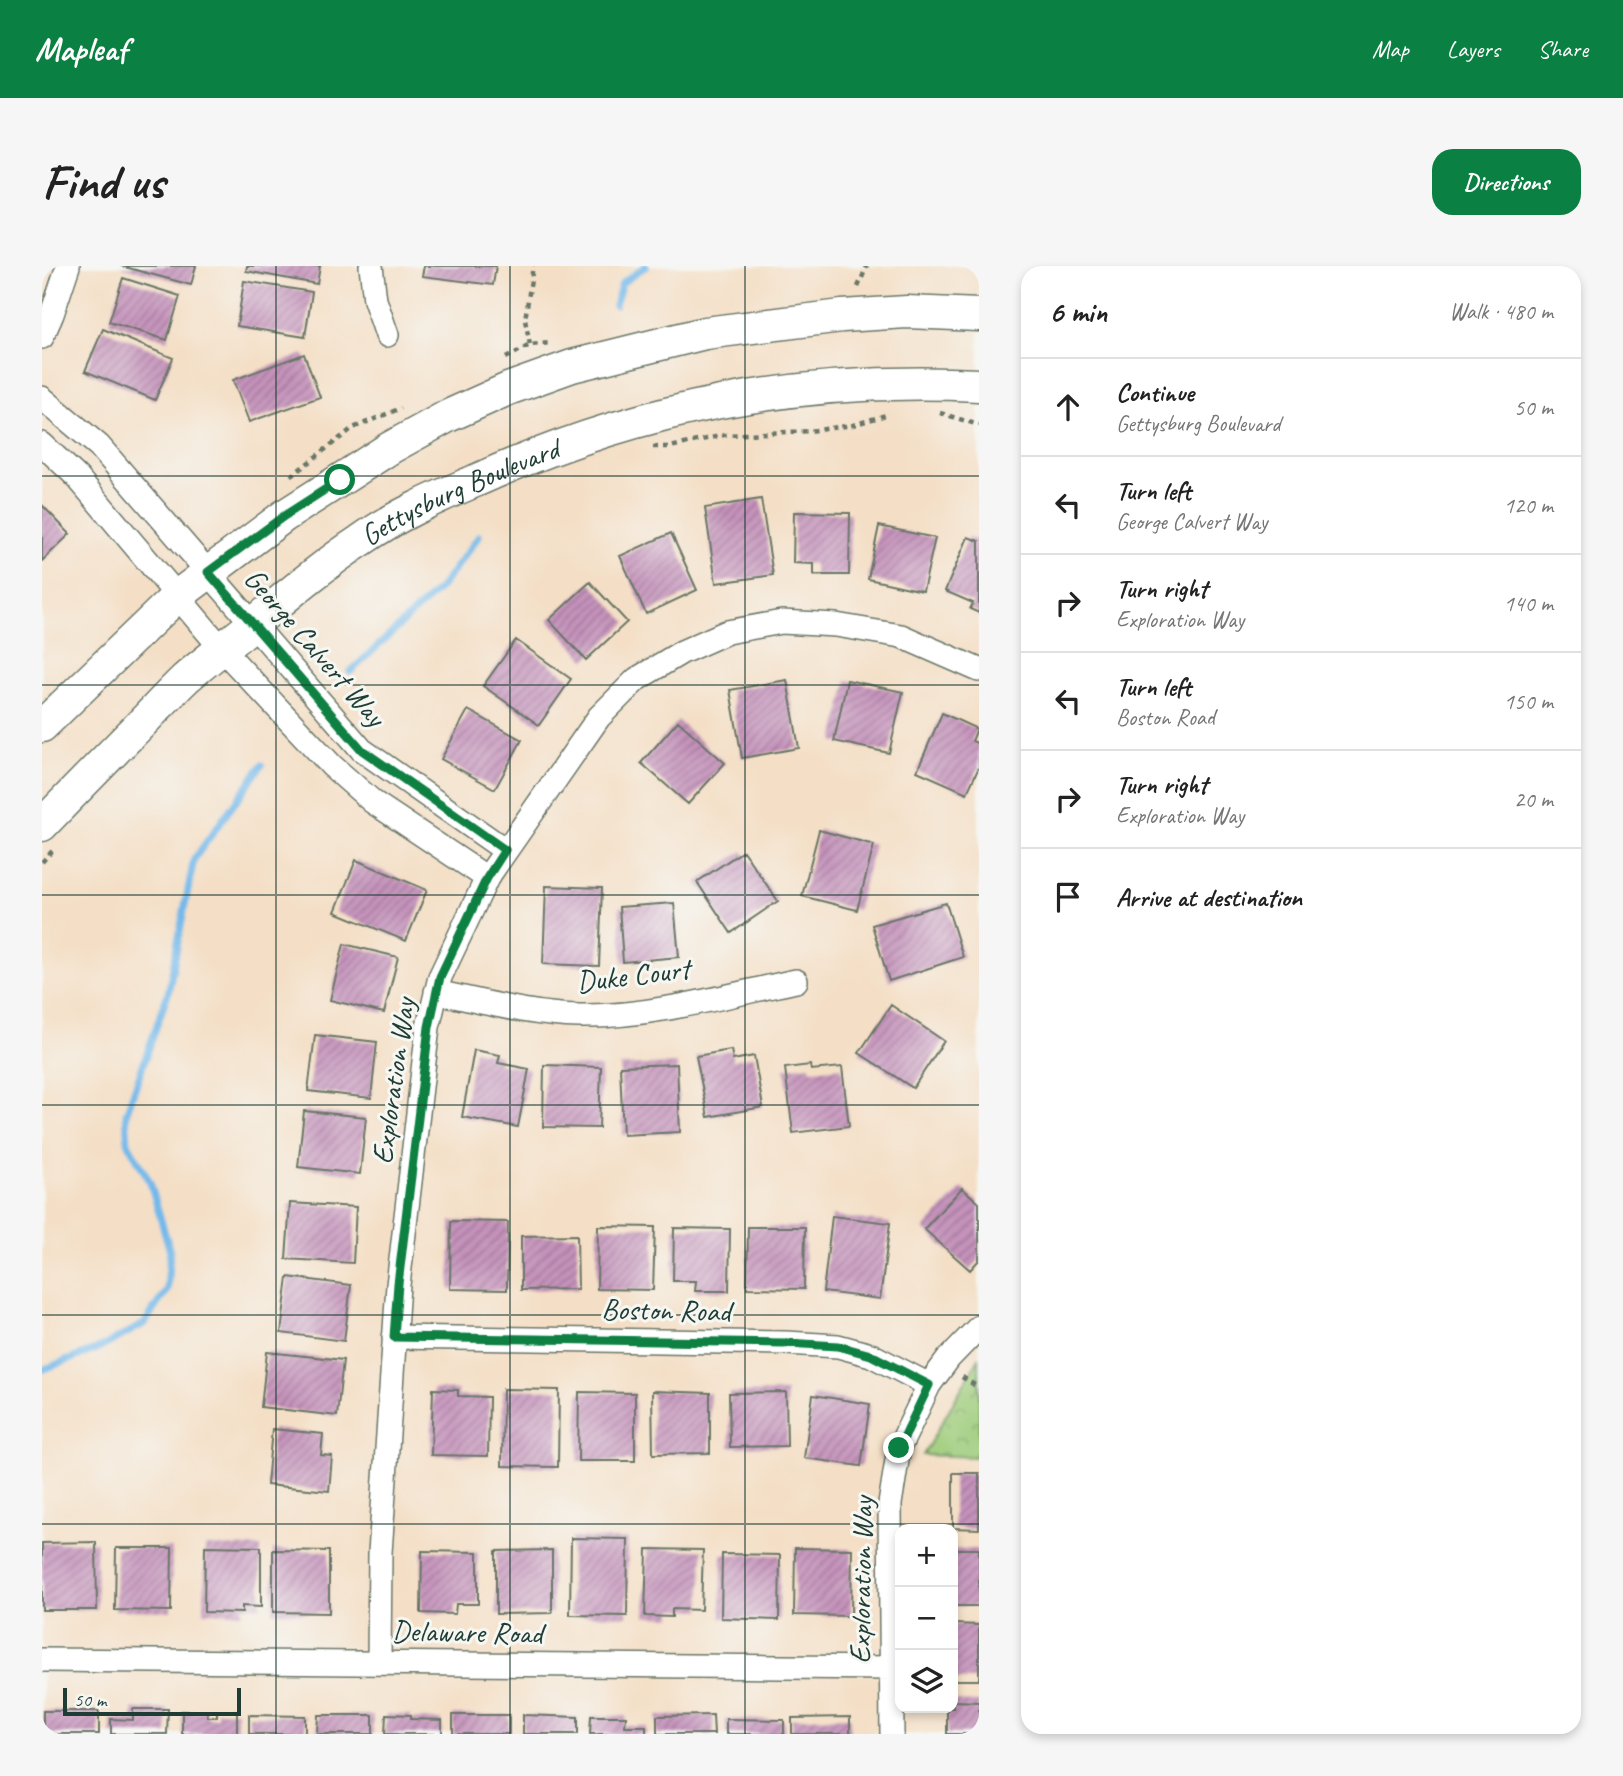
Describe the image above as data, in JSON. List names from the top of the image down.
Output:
{
  "streets": {
    "street": [
      "Gettysburg Boulevard",
      "George Calvert Way",
      "Duke Court",
      "Exploration Way",
      "Boston Road",
      "Delaware Road"
    ]
  },
  "crossings": [
    ["Gettysburg Boulevard", "George Calvert Way"],
    ["George Calvert Way", "Exploration Way"],
    ["Duke Court", "Exploration Way"],
    ["Exploration Way", "Boston Road"],
    ["Exploration Way", "Delaware Road"]
  ],
  "scale_bar": "50 m",
  "page": {
    "header": "Mapleaf",
    "nav": ["Map", "Layers", "Share"],
    "buttons": "Directions",
    "title": "Find us",
    "heading": ["6 min", "Walk · 480 m"],
    "list": [
      ["Continue", "Gettysburg Boulevard", "50 m"],
      ["Turn left", "George Calvert Way", "120 m"],
      ["Turn right", "Exploration Way", "140 m"],
      ["Turn left", "Boston Road", "150 m"],
      ["Turn right", "Exploration Way", "20 m"],
      "Arrive at destination"
    ],
    "map_buttons": ["+", "−"],
    "scale": "50 m"
  }
}
